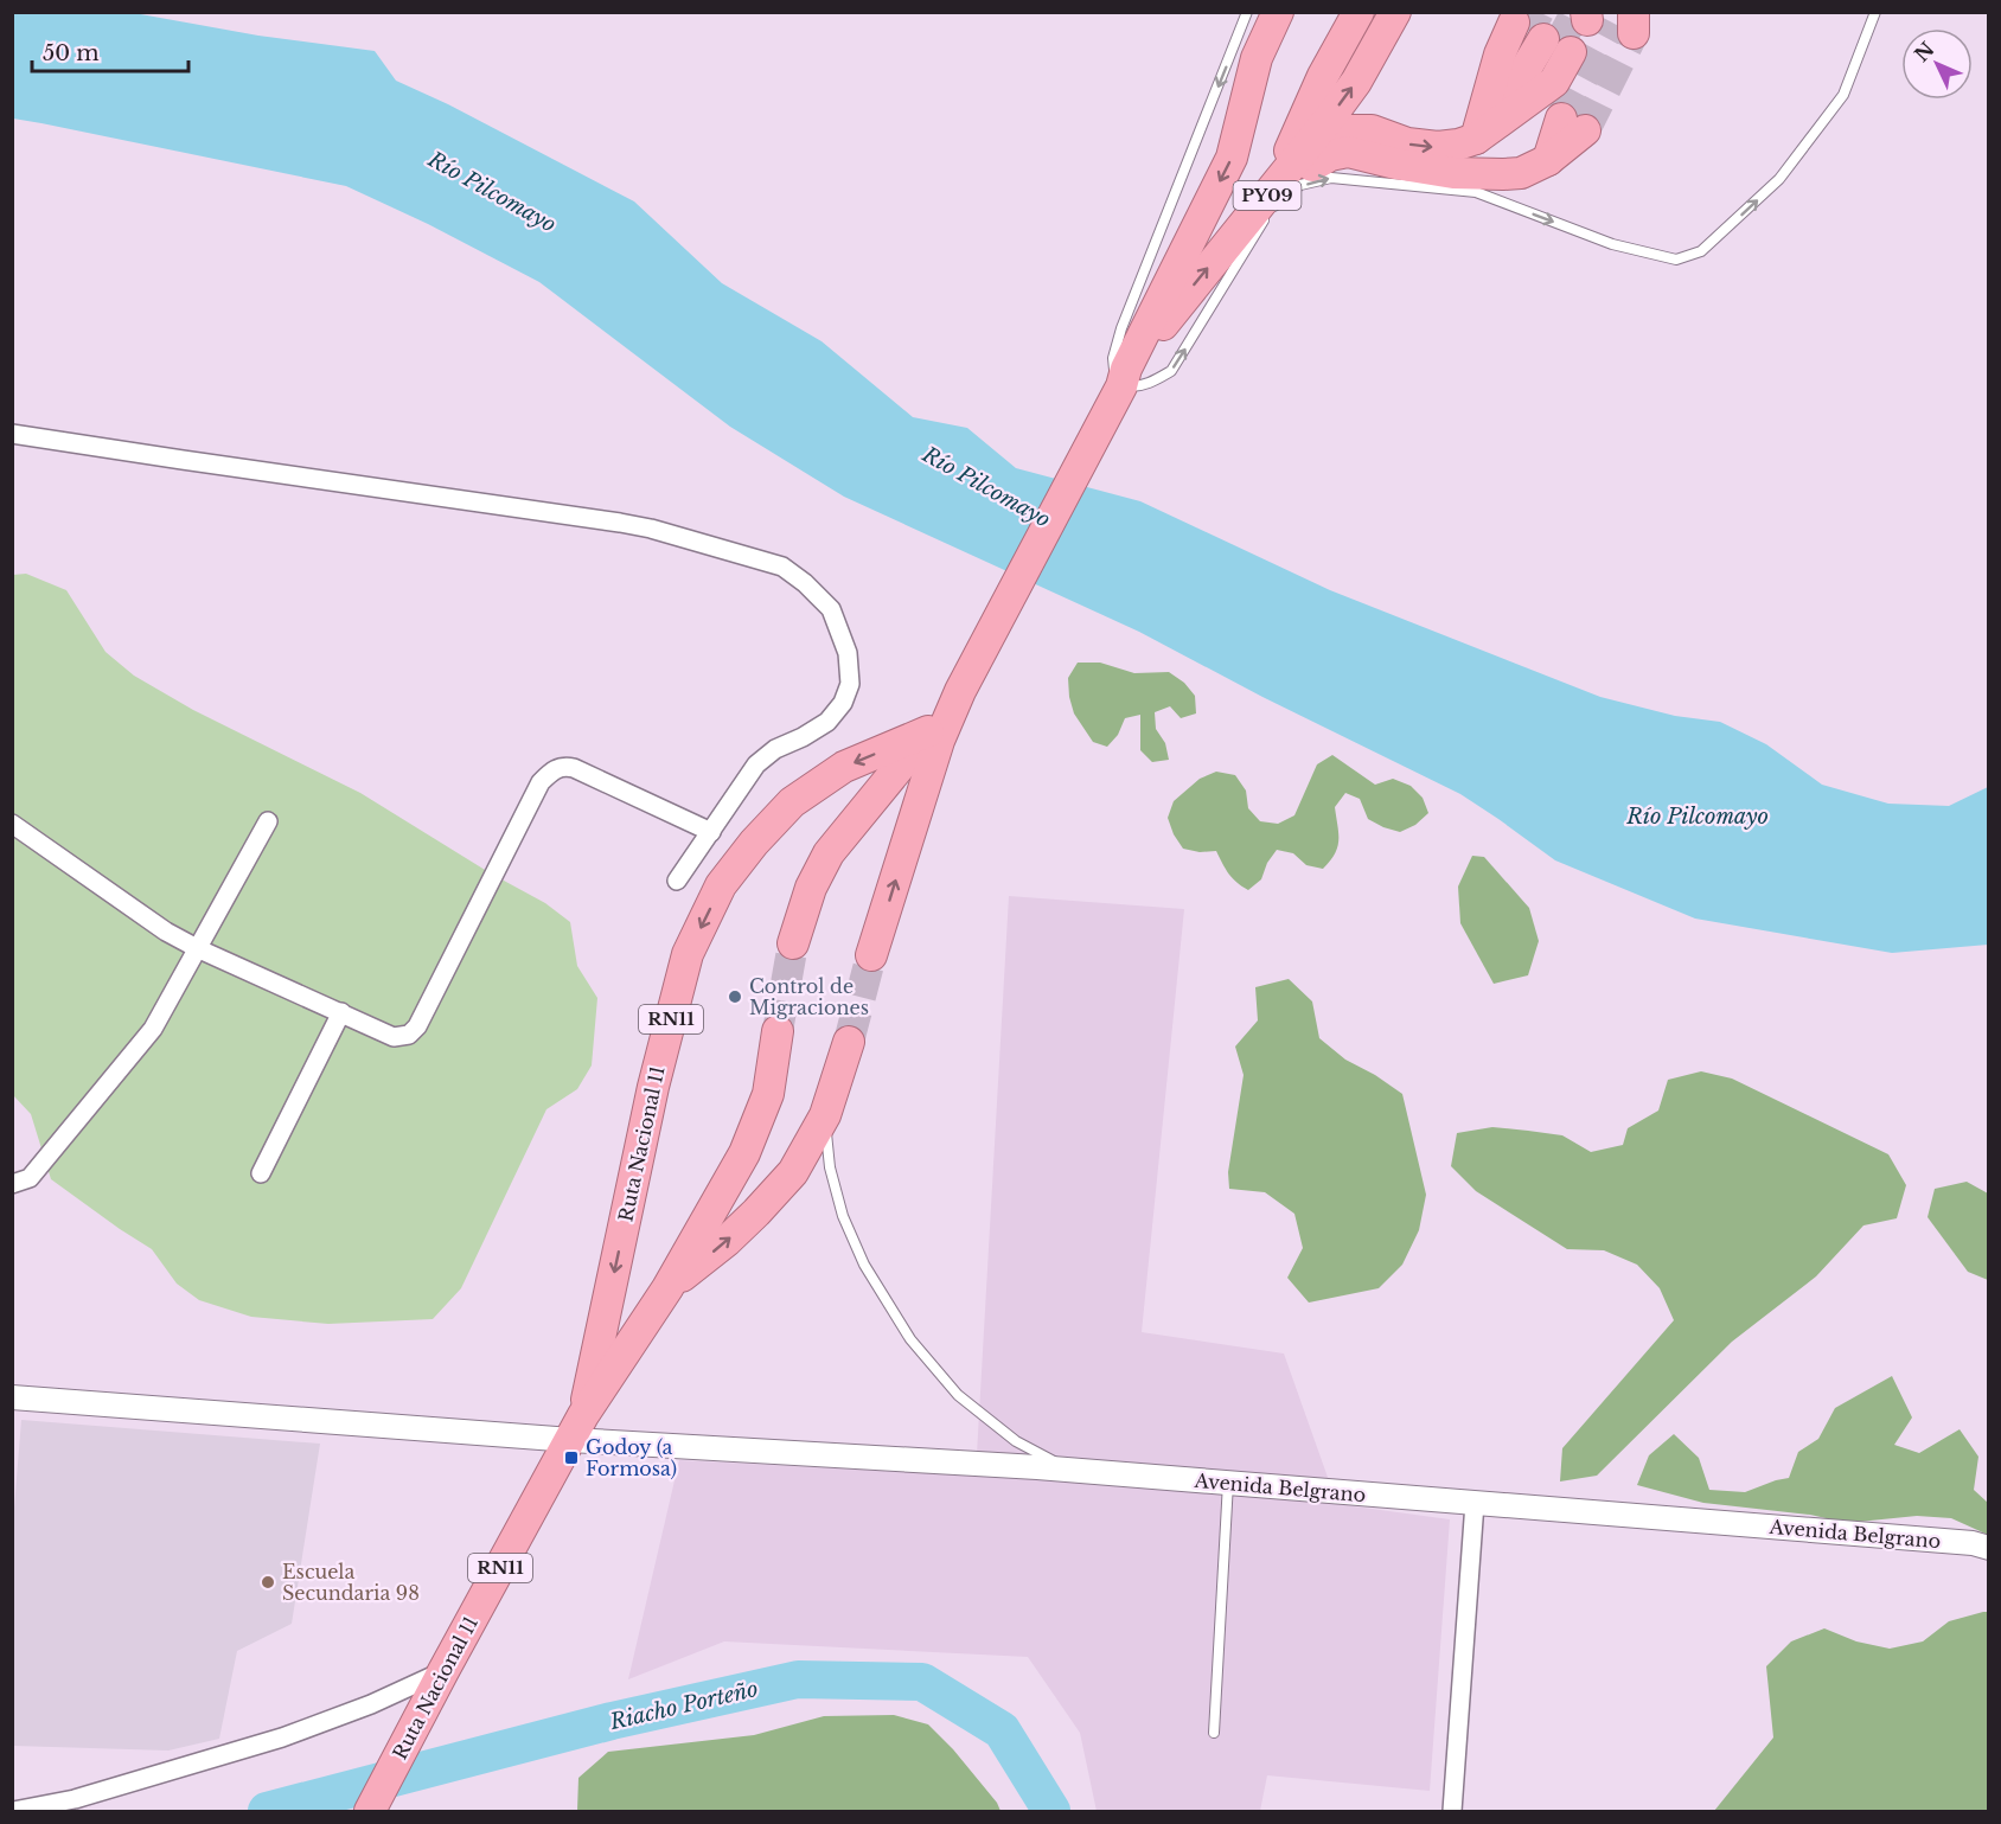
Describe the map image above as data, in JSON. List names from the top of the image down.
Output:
{
  "streets": {
    "highway": ["PY09", "RN11", "Ruta Nacional 11"],
    "street": ["Avenida Belgrano"]
  },
  "crossings": [
    ["PY09", "Ruta Nacional 11"],
    ["Ruta Nacional 11", "Avenida Belgrano"]
  ],
  "water": ["Río Pilcomayo", "Riacho Porteño"],
  "places": {
    "other": ["Control de Migraciones", "Escuela Secundaria 98"],
    "transit": ["Godoy (a Formosa)"]
  },
  "scale_bar": "50 m",
  "north": "top left"
}
